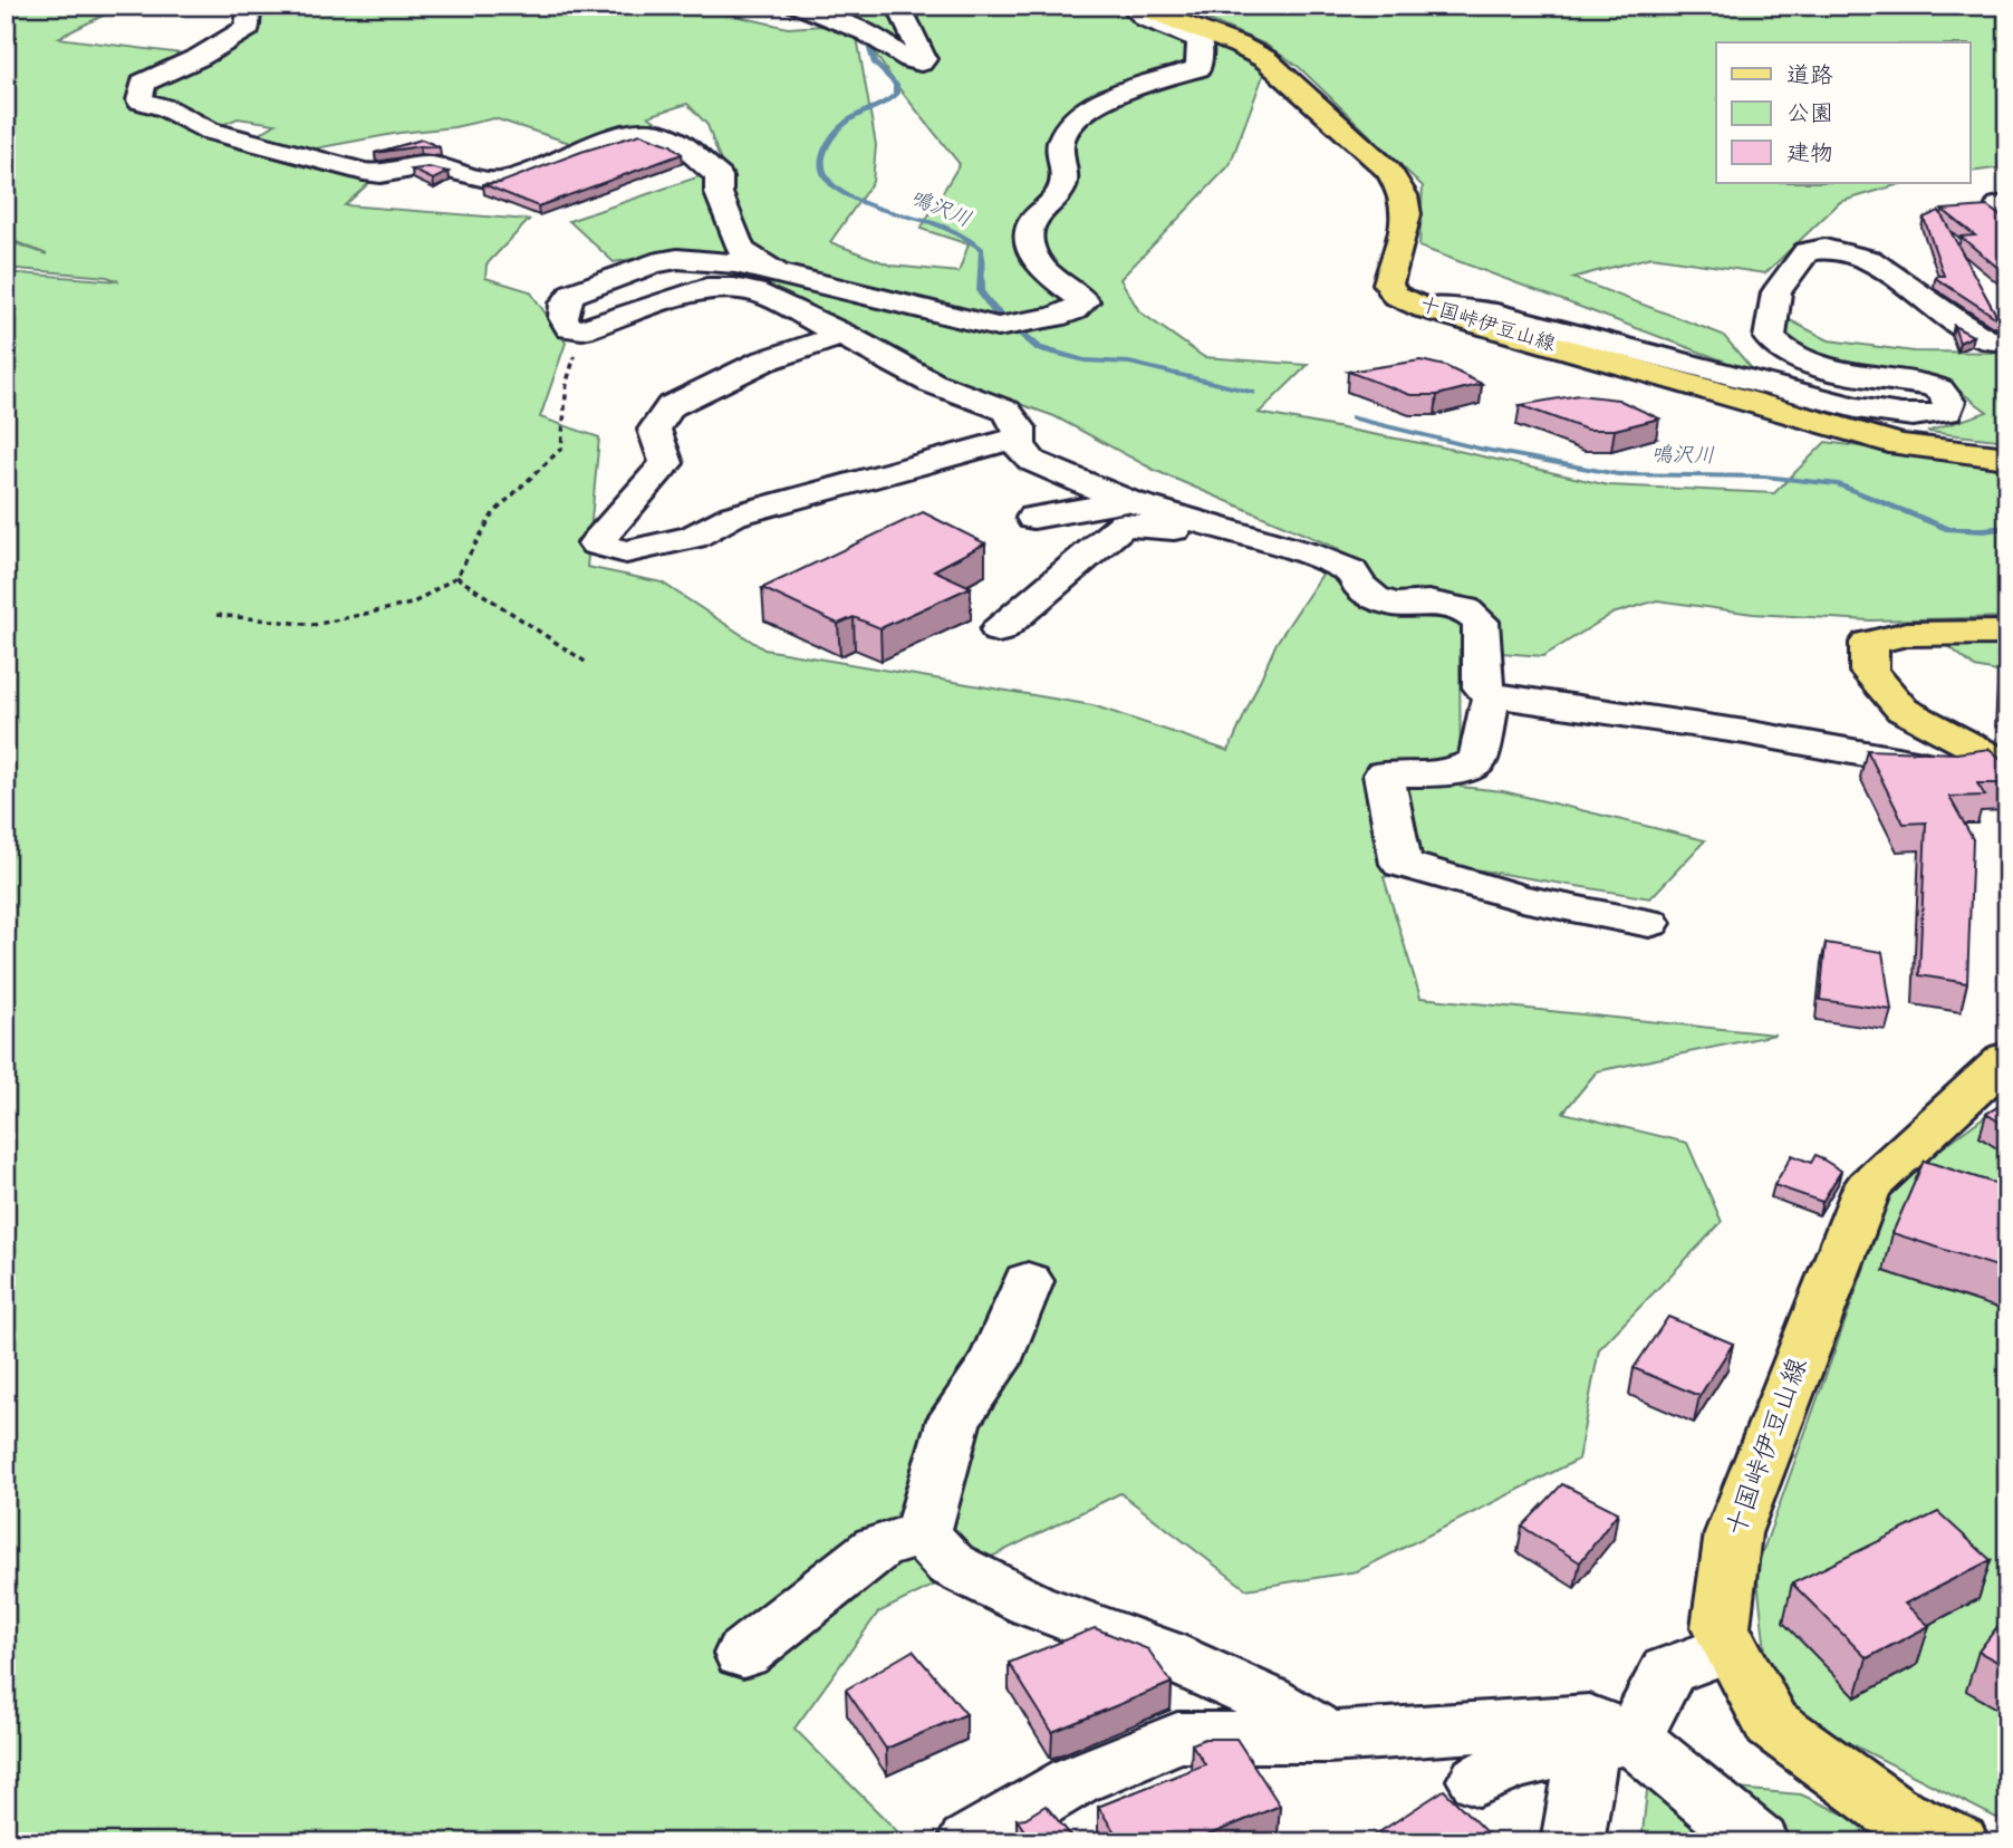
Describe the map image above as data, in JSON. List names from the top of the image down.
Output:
{
  "streets": {
    "main road": ["十国峠伊豆山線"]
  },
  "water": ["鳴沢川"],
  "legend": ["道路", "公園", "建物"]
}
